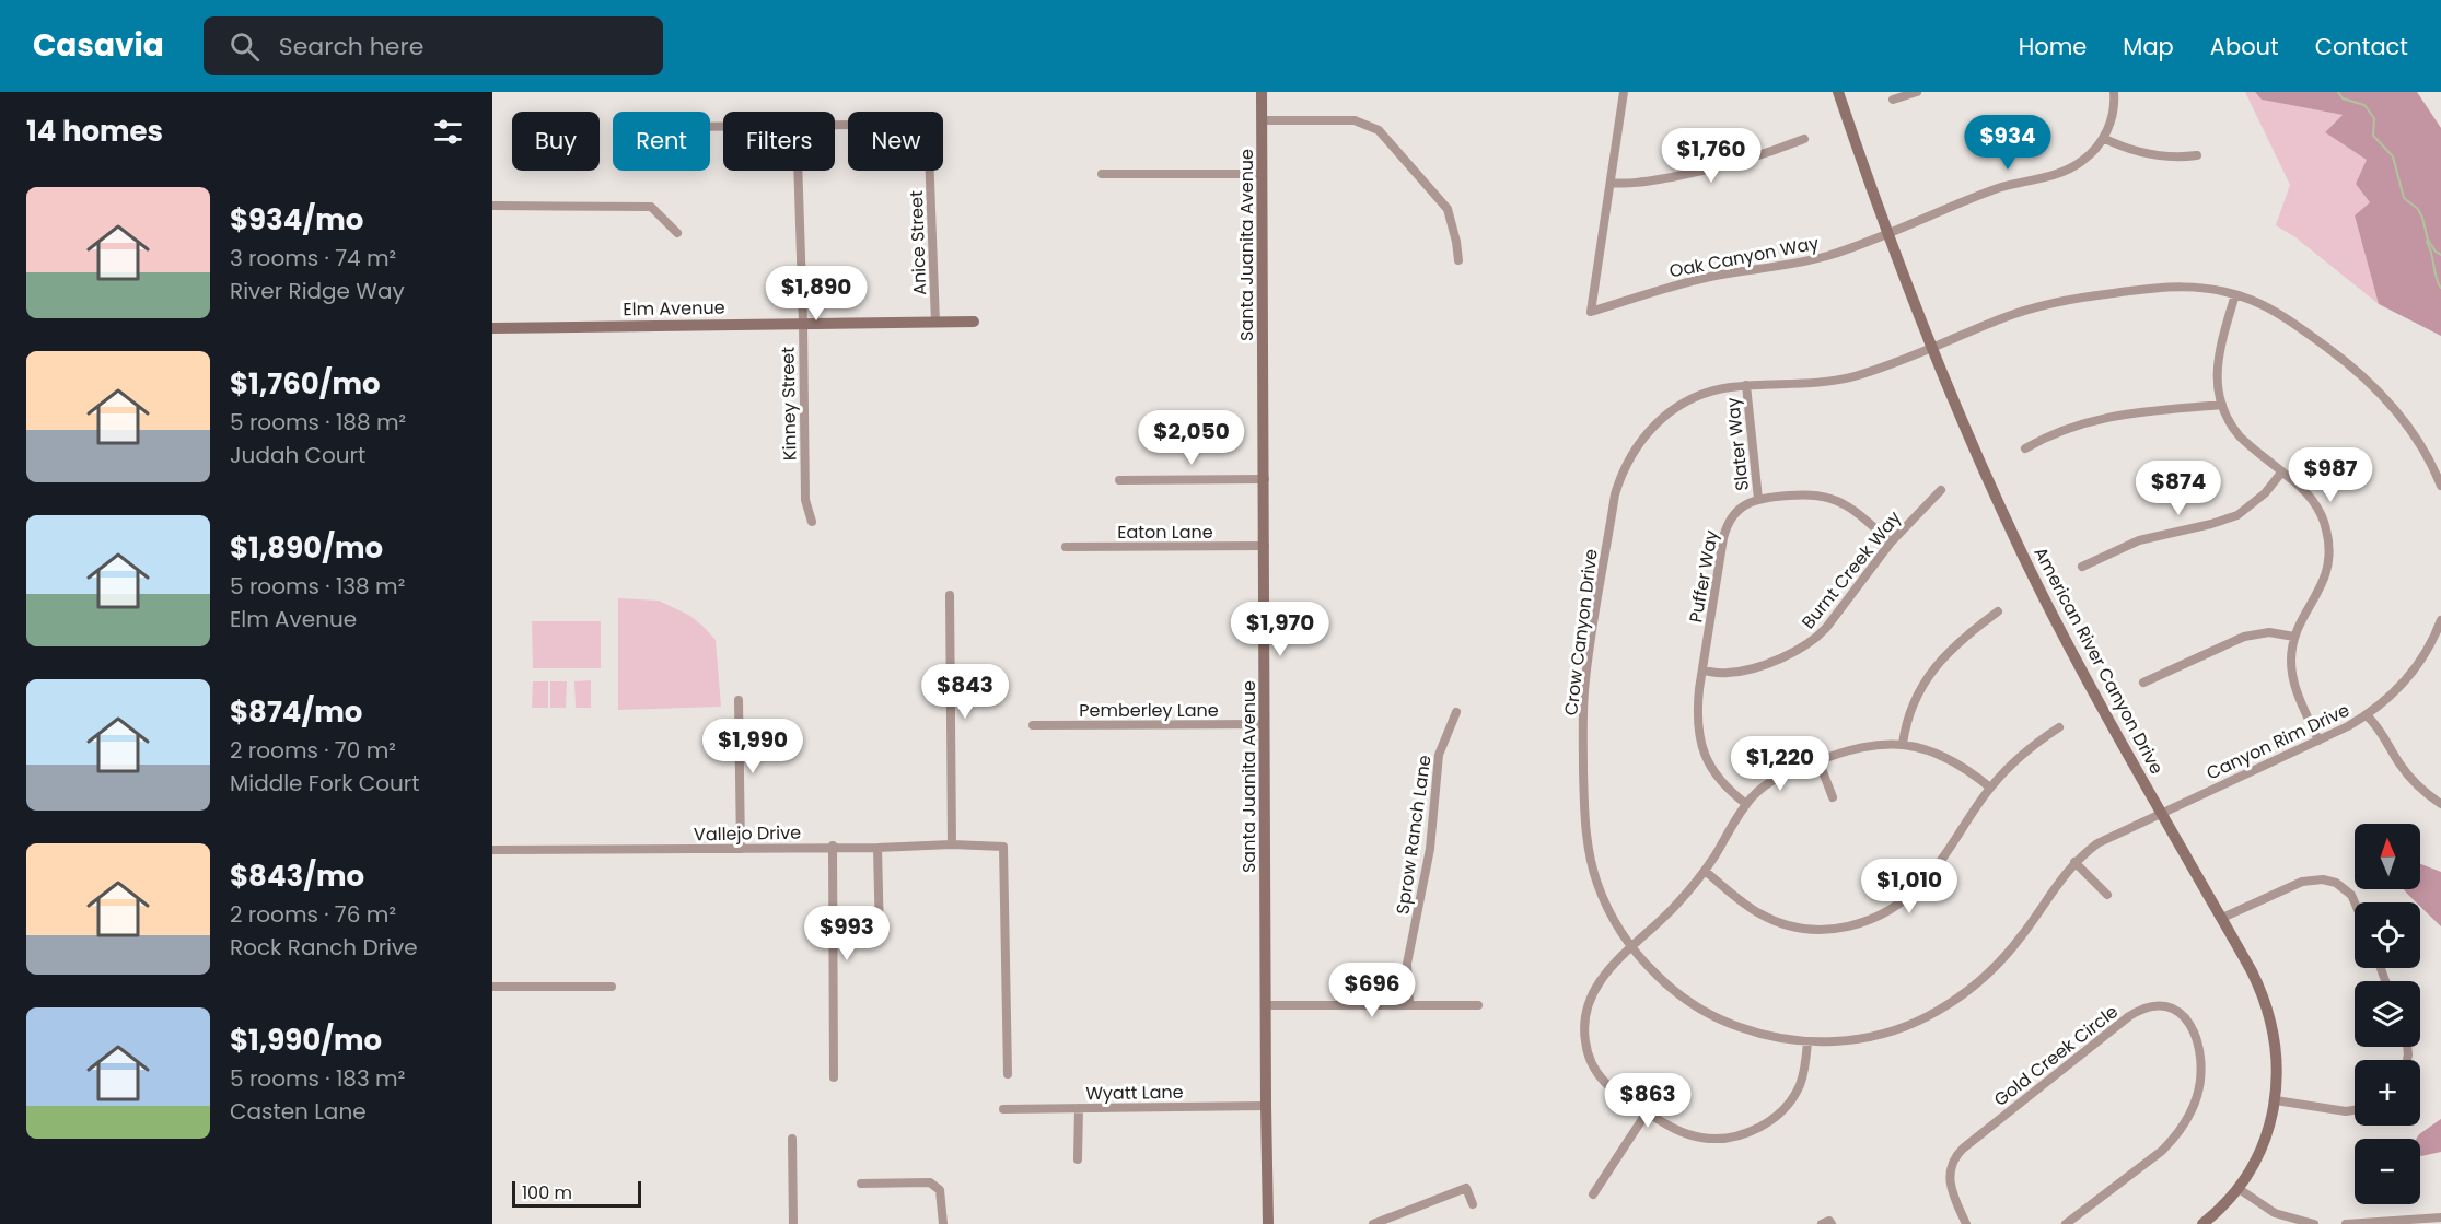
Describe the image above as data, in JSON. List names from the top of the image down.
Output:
{
  "streets": {
    "street": [
      "Anice Street",
      "Santa Juanita Avenue",
      "Oak Canyon Way",
      "Elm Avenue",
      "Kinney Street",
      "Slater Way",
      "Eaton Lane",
      "Burnt Creek Way",
      "Puffer Way",
      "Crow Canyon Drive",
      "American River Canyon Drive",
      "Pemberley Lane",
      "Canyon Rim Drive",
      "Vallejo Drive",
      "Sprow Ranch Lane",
      "Gold Creek Circle",
      "Wyatt Lane"
    ]
  },
  "crossings": [
    ["Anice Street", "Elm Avenue"],
    ["Santa Juanita Avenue", "Eaton Lane"],
    ["Santa Juanita Avenue", "Pemberley Lane"],
    ["Santa Juanita Avenue", "Wyatt Lane"],
    ["Oak Canyon Way", "American River Canyon Drive"],
    ["Elm Avenue", "Kinney Street"],
    ["Slater Way", "Puffer Way"],
    ["Slater Way", "Crow Canyon Drive"],
    ["Burnt Creek Way", "Puffer Way"],
    ["Crow Canyon Drive", "American River Canyon Drive"],
    ["Crow Canyon Drive", "Canyon Rim Drive"],
    ["American River Canyon Drive", "Canyon Rim Drive"]
  ],
  "scale_bar": "100 m",
  "north": "top",
  "page": {
    "header": "Casavia",
    "search": "Search here",
    "nav": [
      "Home",
      "Map",
      "About",
      "Contact"
    ],
    "heading": "14 homes",
    "chip": [
      "Buy",
      "Rent",
      "Filters",
      "New"
    ],
    "price": [
      "$934",
      "$1,760",
      "$1,890",
      "$2,050",
      "$987",
      "$874",
      "$1,970",
      "$843",
      "$1,990",
      "$1,220",
      "$1,010",
      "$993",
      "$696",
      "$863"
    ],
    "list": [
      {
        "name": "$934/mo",
        "note": "3 rooms · 74 m² · River Ridge Way"
      },
      {
        "name": "$1,760/mo",
        "note": "5 rooms · 188 m² · Judah Court"
      },
      {
        "name": "$1,890/mo",
        "note": "5 rooms · 138 m² · Elm Avenue"
      },
      {
        "name": "$874/mo",
        "note": "2 rooms · 70 m² · Middle Fork Court"
      },
      {
        "name": "$843/mo",
        "note": "2 rooms · 76 m² · Rock Ranch Drive"
      },
      {
        "name": "$1,990/mo",
        "note": "5 rooms · 183 m² · Casten Lane"
      }
    ],
    "map_buttons": ["+", "−"],
    "scale": "100 m"
  }
}
